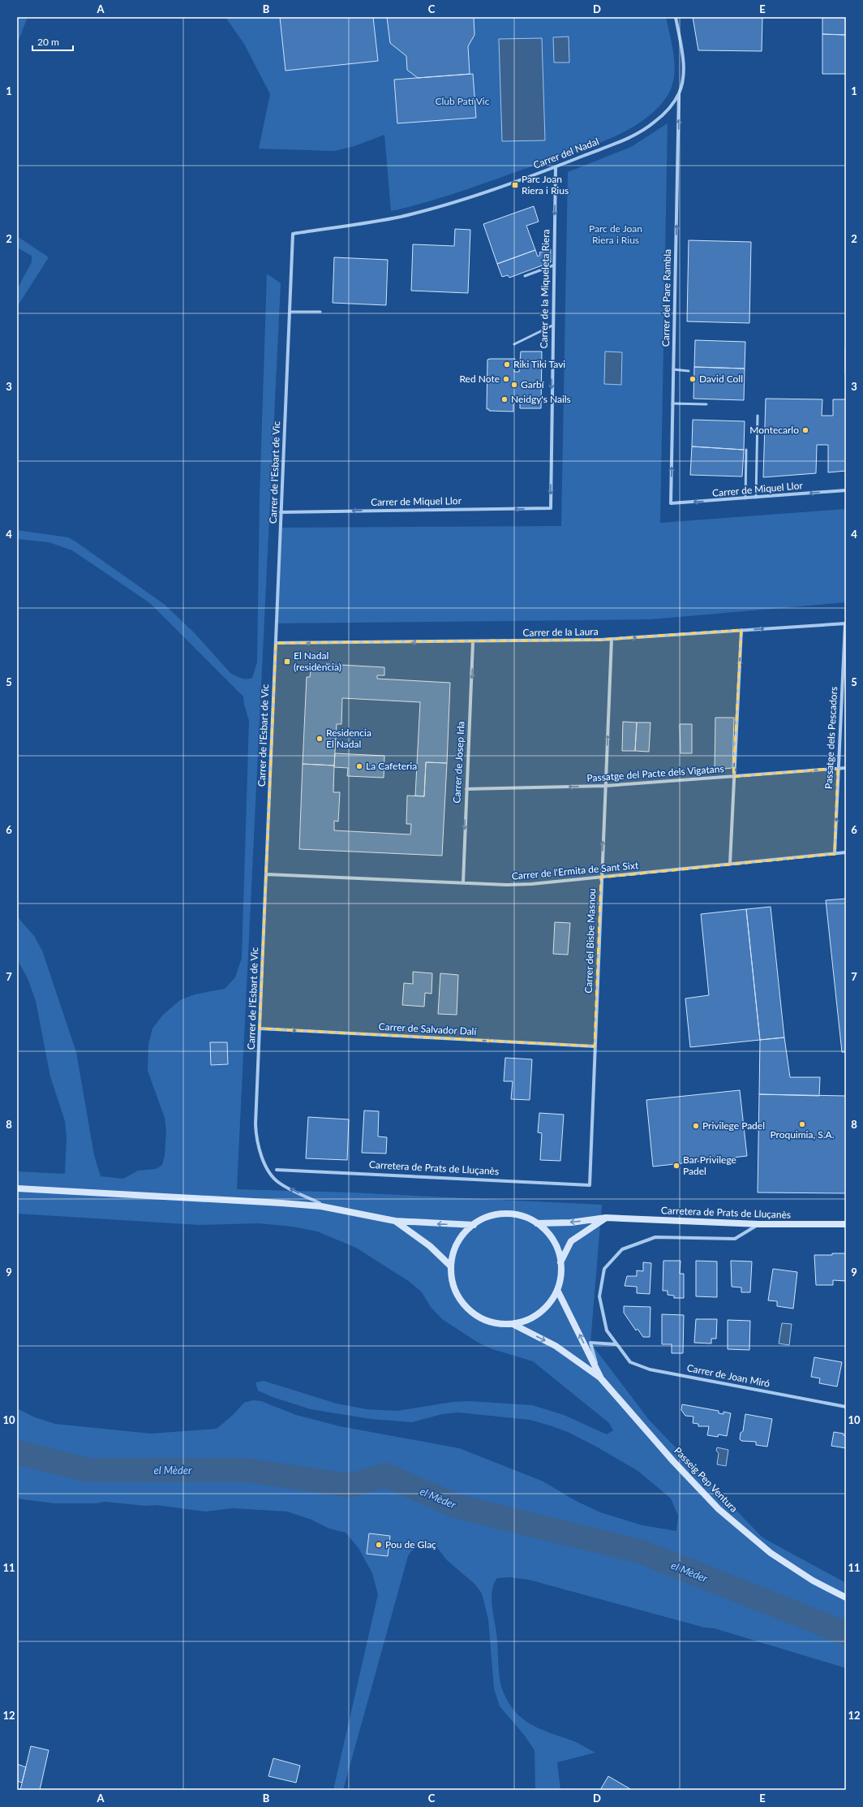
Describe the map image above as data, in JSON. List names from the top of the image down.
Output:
{
  "streets": {
    "street": [
      "Carrer del Nadal",
      "Carrer de la Miqueleta Riera",
      "Carrer del Pare Rambla",
      "Carrer de l'Esbart de Vic",
      "Carrer de Miquel Llor",
      "Carrer de la Laura",
      "Passatge dels Pescadors",
      "Carrer de Josep Irla",
      "Passatge del Pacte dels Vigatans",
      "Carrer de l'Ermita de Sant Sixt",
      "Carrer del Bisbe Masnou",
      "Carrer de Salvador Dalí",
      "Carretera de Prats de Lluçanès",
      "Carrer de Joan Miró",
      "Passeig Pep Ventura"
    ]
  },
  "crossings": [
    ["Carrer del Nadal", "Carrer de la Miqueleta Riera"],
    ["Carrer del Nadal", "Carrer del Pare Rambla"],
    ["Carrer del Nadal", "Carrer de l'Esbart de Vic"],
    ["Carrer de la Miqueleta Riera", "Carrer de Miquel Llor"],
    ["Carrer del Pare Rambla", "Carrer de Miquel Llor"],
    ["Carrer de l'Esbart de Vic", "Carrer de Miquel Llor"],
    ["Carrer de l'Esbart de Vic", "Carrer de la Laura"],
    ["Carrer de l'Esbart de Vic", "Carrer de l'Ermita de Sant Sixt"],
    ["Carrer de l'Esbart de Vic", "Carrer de Salvador Dalí"],
    ["Carrer de la Laura", "Passatge dels Pescadors"],
    ["Carrer de la Laura", "Carrer de Josep Irla"],
    ["Carrer de la Laura", "Carrer del Bisbe Masnou"],
    ["Passatge dels Pescadors", "Passatge del Pacte dels Vigatans"],
    ["Passatge dels Pescadors", "Carrer de l'Ermita de Sant Sixt"],
    ["Carrer de Josep Irla", "Passatge del Pacte dels Vigatans"],
    ["Carrer de Josep Irla", "Carrer de l'Ermita de Sant Sixt"],
    ["Passatge del Pacte dels Vigatans", "Carrer del Bisbe Masnou"],
    ["Carrer de l'Ermita de Sant Sixt", "Carrer del Bisbe Masnou"],
    ["Carrer del Bisbe Masnou", "Carrer de Salvador Dalí"],
    ["Carrer del Bisbe Masnou", "Carretera de Prats de Lluçanès"],
    ["Carretera de Prats de Lluçanès", "Carrer de Joan Miró"],
    ["Carretera de Prats de Lluçanès", "Passeig Pep Ventura"]
  ],
  "one_way": [
    "Carrer de la Miqueleta Riera",
    "Carrer del Pare Rambla",
    "Carrer de Miquel Llor",
    "Carrer de la Laura",
    "Passatge dels Pescadors",
    "Carrer de Josep Irla",
    "Passatge del Pacte dels Vigatans",
    "Carrer del Bisbe Masnou",
    "Carrer de Salvador Dalí"
  ],
  "water": ["el Mèder"],
  "parks": ["Club Patí Vic", "Parc de Joan Riera i Rius"],
  "places": {
    "transit": ["Parc Joan Riera i Rius", "El Nadal (residència)"],
    "other": [
      "Riki Tiki Tavi",
      "Red Note",
      "David Coll",
      "Garbí",
      "Neidgy's Nails",
      "Montecarlo",
      "Residencia El Nadal",
      "La Cafeteria",
      "Proquimia, S.A.",
      "Privilege Padel",
      "Bar Privilege Padel",
      "Pou de Glaç"
    ]
  },
  "scale_bar": "20 m",
  "grid": {
    "columns": [
      "A",
      "B",
      "C",
      "D",
      "E"
    ],
    "rows": [
      "1",
      "2",
      "3",
      "4",
      "5",
      "6",
      "7",
      "8",
      "9",
      "10",
      "11",
      "12"
    ]
  }
}
